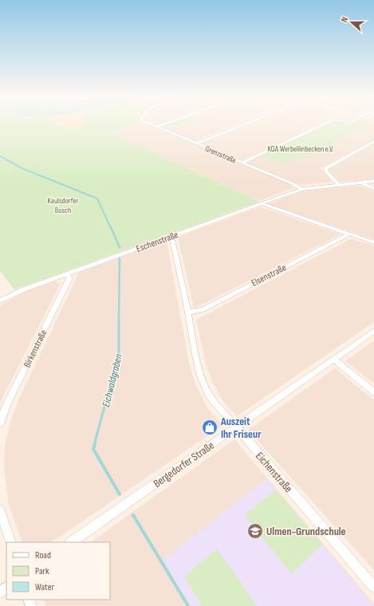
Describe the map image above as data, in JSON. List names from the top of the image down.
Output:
{
  "streets": {
    "street": [
      "Grenzstraße",
      "Eschenstraße",
      "Elsenstraße",
      "Birkenstraße",
      "Bergedorfer Straße",
      "Eichenstraße"
    ]
  },
  "crossings": [
    ["Grenzstraße", "Eschenstraße"],
    ["Eschenstraße", "Birkenstraße"],
    ["Eschenstraße", "Eichenstraße"],
    ["Elsenstraße", "Eichenstraße"],
    ["Bergedorfer Straße", "Eichenstraße"]
  ],
  "water": ["Eichwaldgraben"],
  "parks": ["KGA Werbellinbecken e.V.", "Kaulsdorfer Busch"],
  "places": {
    "shop": ["Auszeit Ihr Friseur"],
    "school or university": ["Ulmen-Grundschule"]
  },
  "legend": ["Road", "Park", "Water"],
  "north": "left"
}
